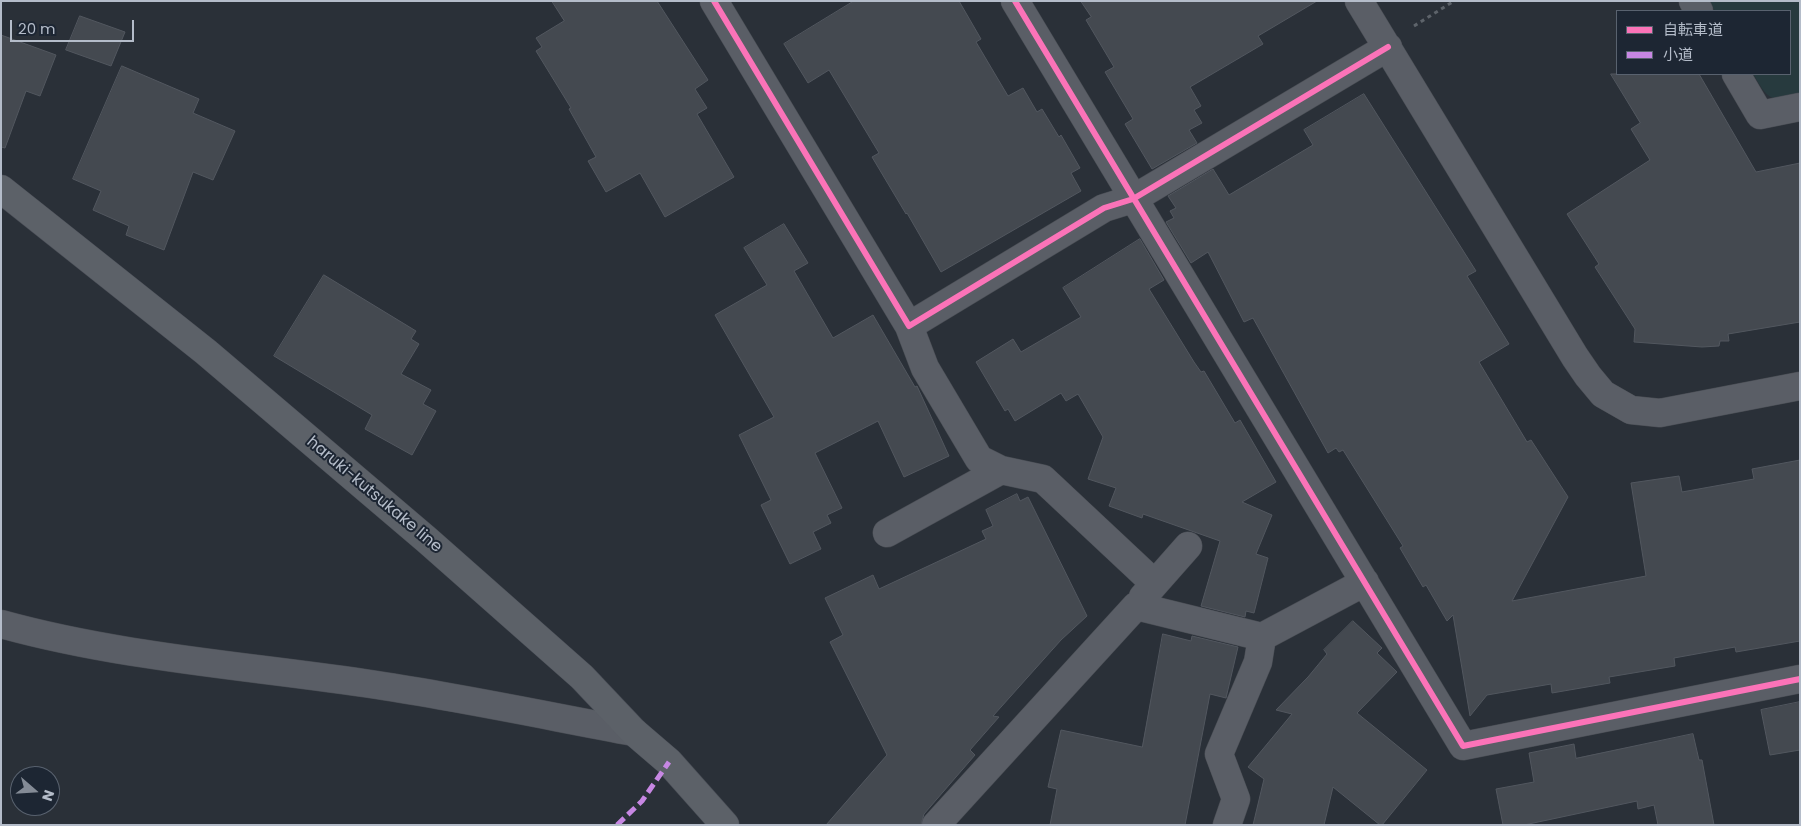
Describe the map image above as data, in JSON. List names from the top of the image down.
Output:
{
  "streets": {
    "main road": ["haruki-kutsukake line"]
  },
  "legend": ["自転車道", "小道"],
  "scale_bar": "20 m",
  "north": "right"
}
